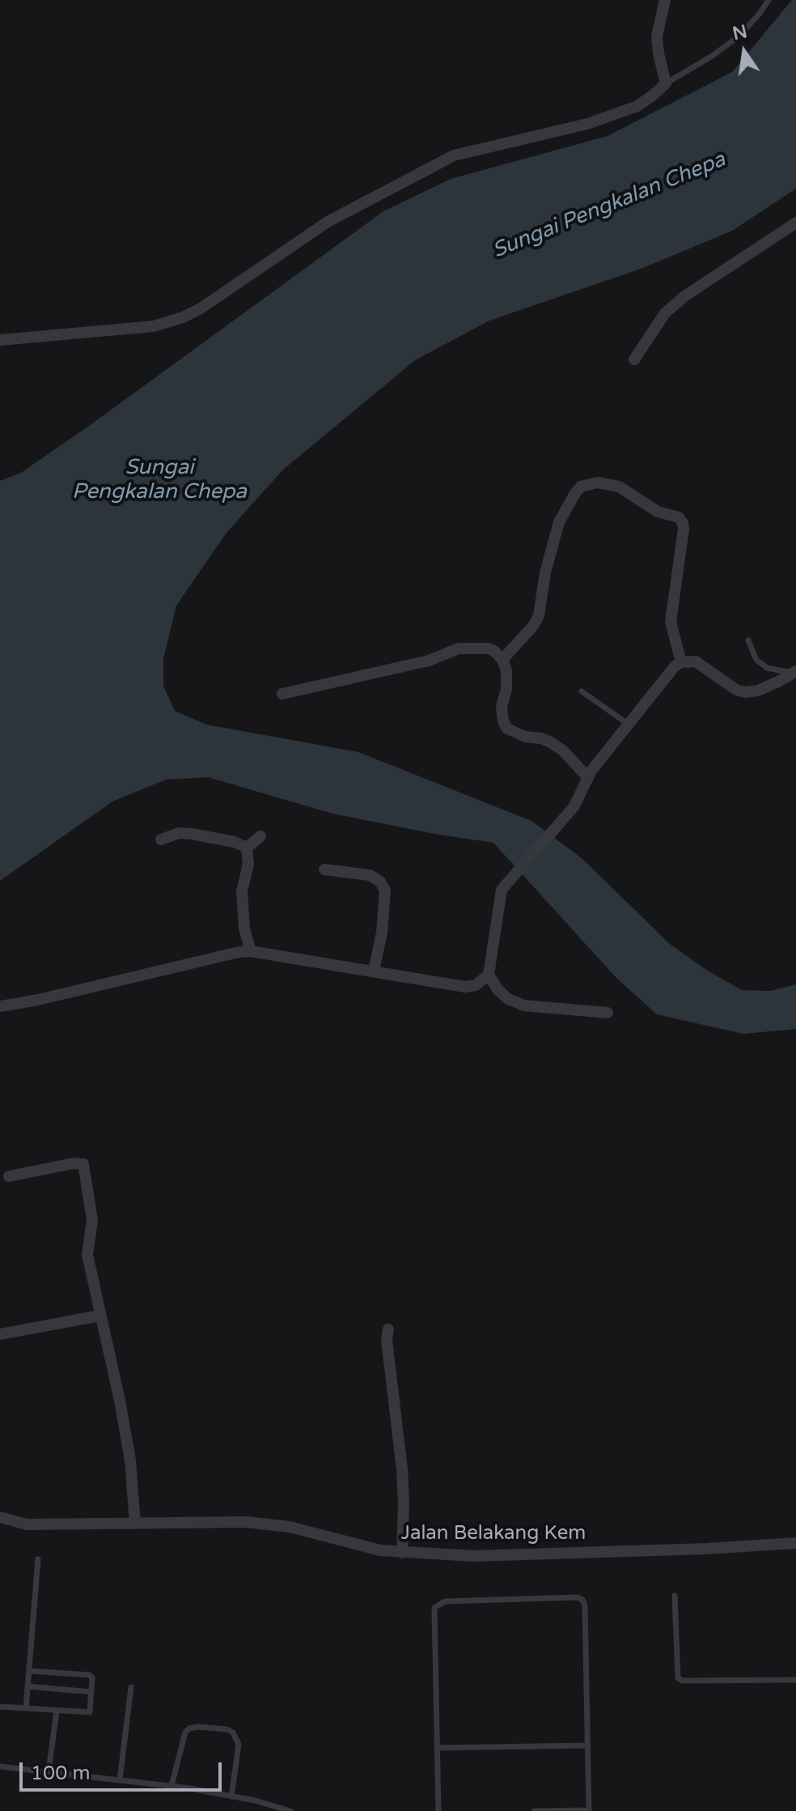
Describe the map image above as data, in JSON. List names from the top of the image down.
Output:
{
  "streets": {
    "street": ["Jalan Belakang Kem"]
  },
  "water": ["Sungai Pengkalan Chepa"],
  "scale_bar": "100 m",
  "north": "top"
}
